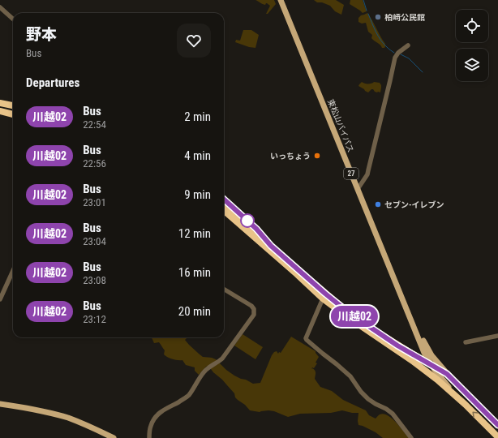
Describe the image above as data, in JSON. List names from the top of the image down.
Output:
{
  "streets": {
    "main road": ["東松山バイパス", "27"]
  },
  "crossings": [
    ["東松山バイパス", "27"]
  ],
  "places": ["柏崎公民館", "いっちょう", "セブン-イレブン"],
  "lines": ["bus line 川越02"],
  "page": {
    "on_map": "川越02",
    "heading": [
      ["野本", "Bus"],
      "Departures"
    ],
    "list": [
      {
        "mark": "川越02",
        "name": "Bus",
        "note": "22:54",
        "value": "2 min"
      },
      {
        "mark": "川越02",
        "name": "Bus",
        "note": "22:56",
        "value": "4 min"
      },
      {
        "mark": "川越02",
        "name": "Bus",
        "note": "23:01",
        "value": "9 min"
      },
      {
        "mark": "川越02",
        "name": "Bus",
        "note": "23:04",
        "value": "12 min"
      },
      {
        "mark": "川越02",
        "name": "Bus",
        "note": "23:08",
        "value": "16 min"
      },
      {
        "mark": "川越02",
        "name": "Bus",
        "note": "23:12",
        "value": "20 min"
      }
    ]
  }
}
